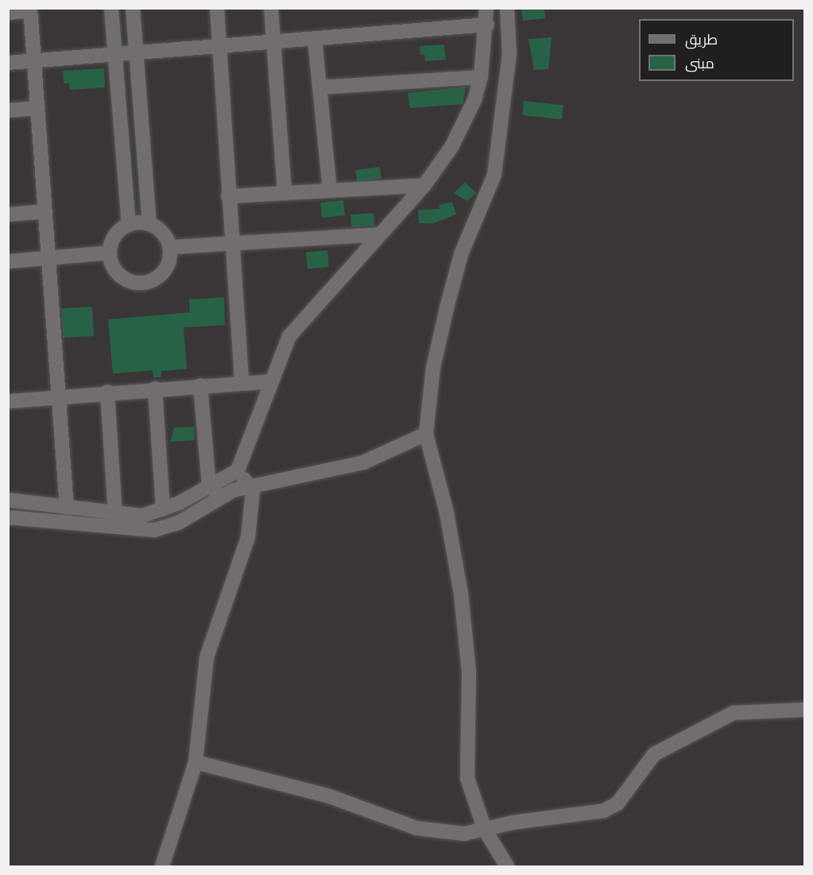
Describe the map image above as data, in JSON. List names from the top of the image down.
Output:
{
  "legend": ["طريق", "مبنى"]
}
